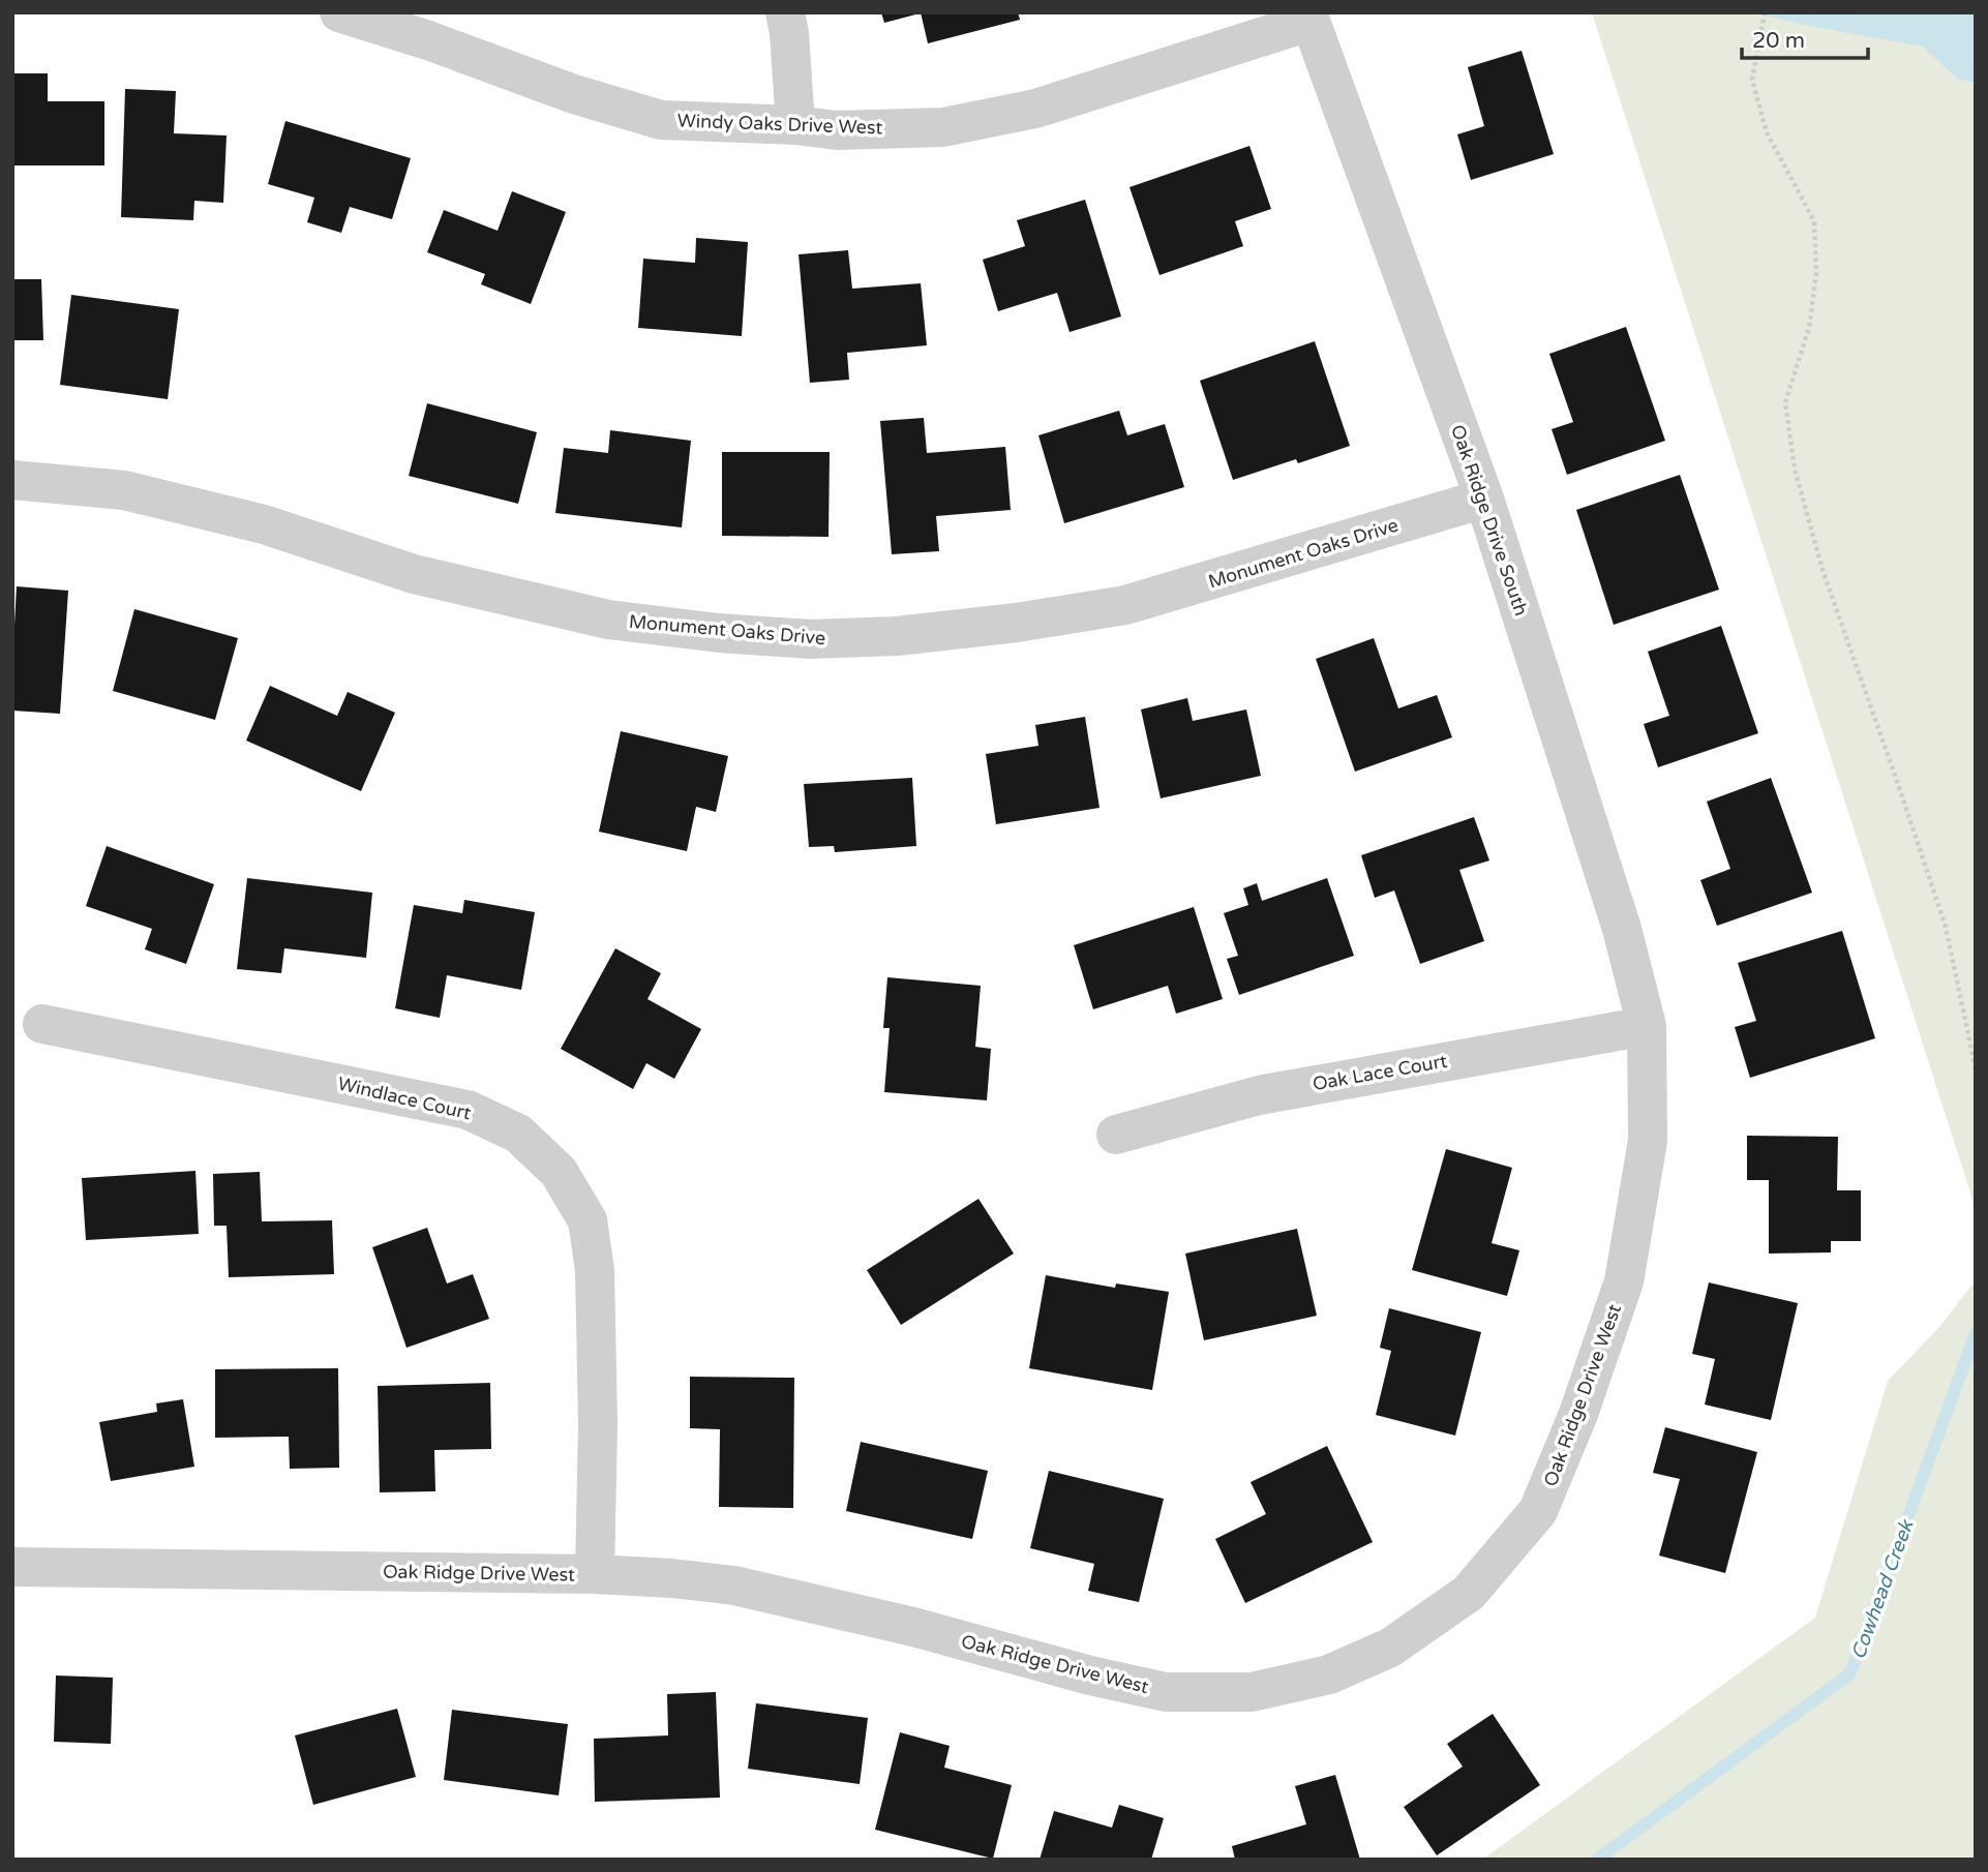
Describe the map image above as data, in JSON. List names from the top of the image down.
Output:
{
  "streets": {
    "street": [
      "Windy Oaks Drive West",
      "Oak Ridge Drive South",
      "Monument Oaks Drive",
      "Oak Lace Court",
      "Windlace Court",
      "Oak Ridge Drive West"
    ]
  },
  "crossings": [
    ["Windy Oaks Drive West", "Oak Ridge Drive South"],
    ["Oak Ridge Drive South", "Monument Oaks Drive"],
    ["Oak Ridge Drive South", "Oak Lace Court"],
    ["Oak Ridge Drive South", "Oak Ridge Drive West"],
    ["Oak Lace Court", "Oak Ridge Drive West"],
    ["Windlace Court", "Oak Ridge Drive West"]
  ],
  "water": ["Cowhead Creek"],
  "scale_bar": "20 m"
}
